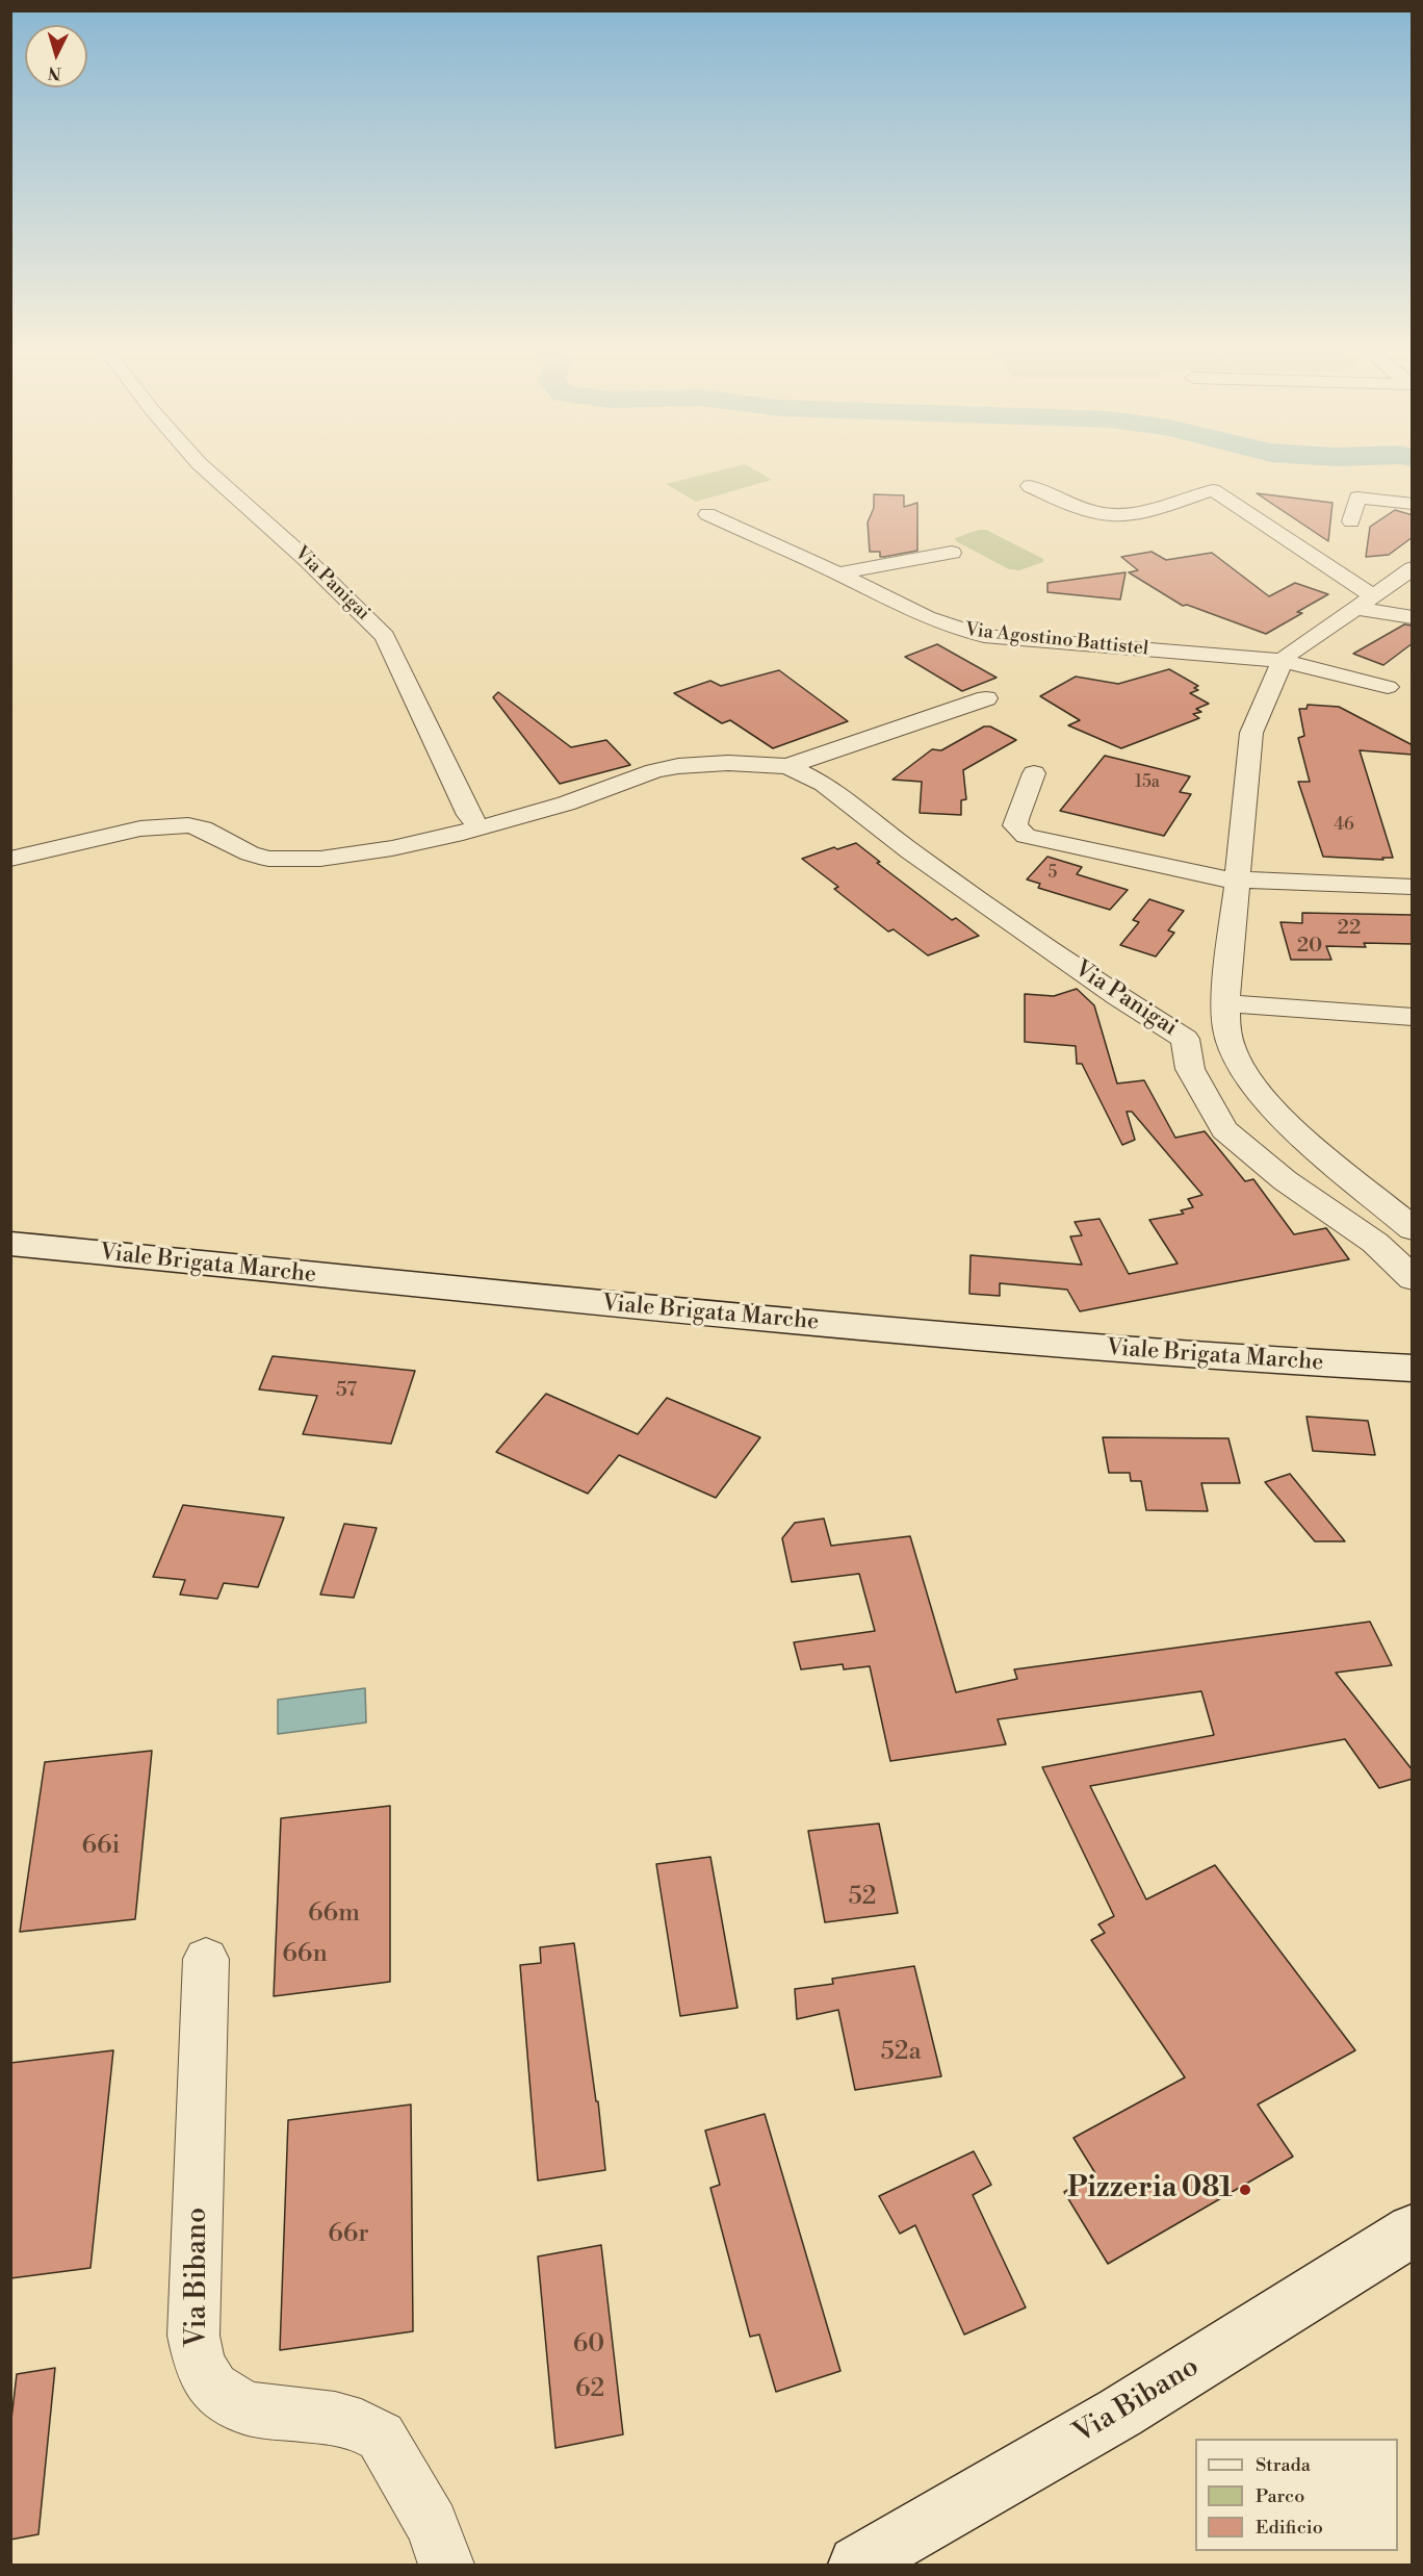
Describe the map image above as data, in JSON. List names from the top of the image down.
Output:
{
  "streets": {
    "street": [
      "Via Panigai",
      "Via Agostino Battistel",
      "Viale Brigata Marche",
      "Via Bibano"
    ]
  },
  "places": ["Pizzeria 081"],
  "house_numbers": [
    "15a",
    "46",
    "5",
    "22",
    "20",
    "57",
    "66i",
    "52",
    "66m",
    "66n",
    "52a",
    "66r",
    "60",
    "62"
  ],
  "legend": ["Strada", "Parco", "Edificio"],
  "north": "bottom"
}
